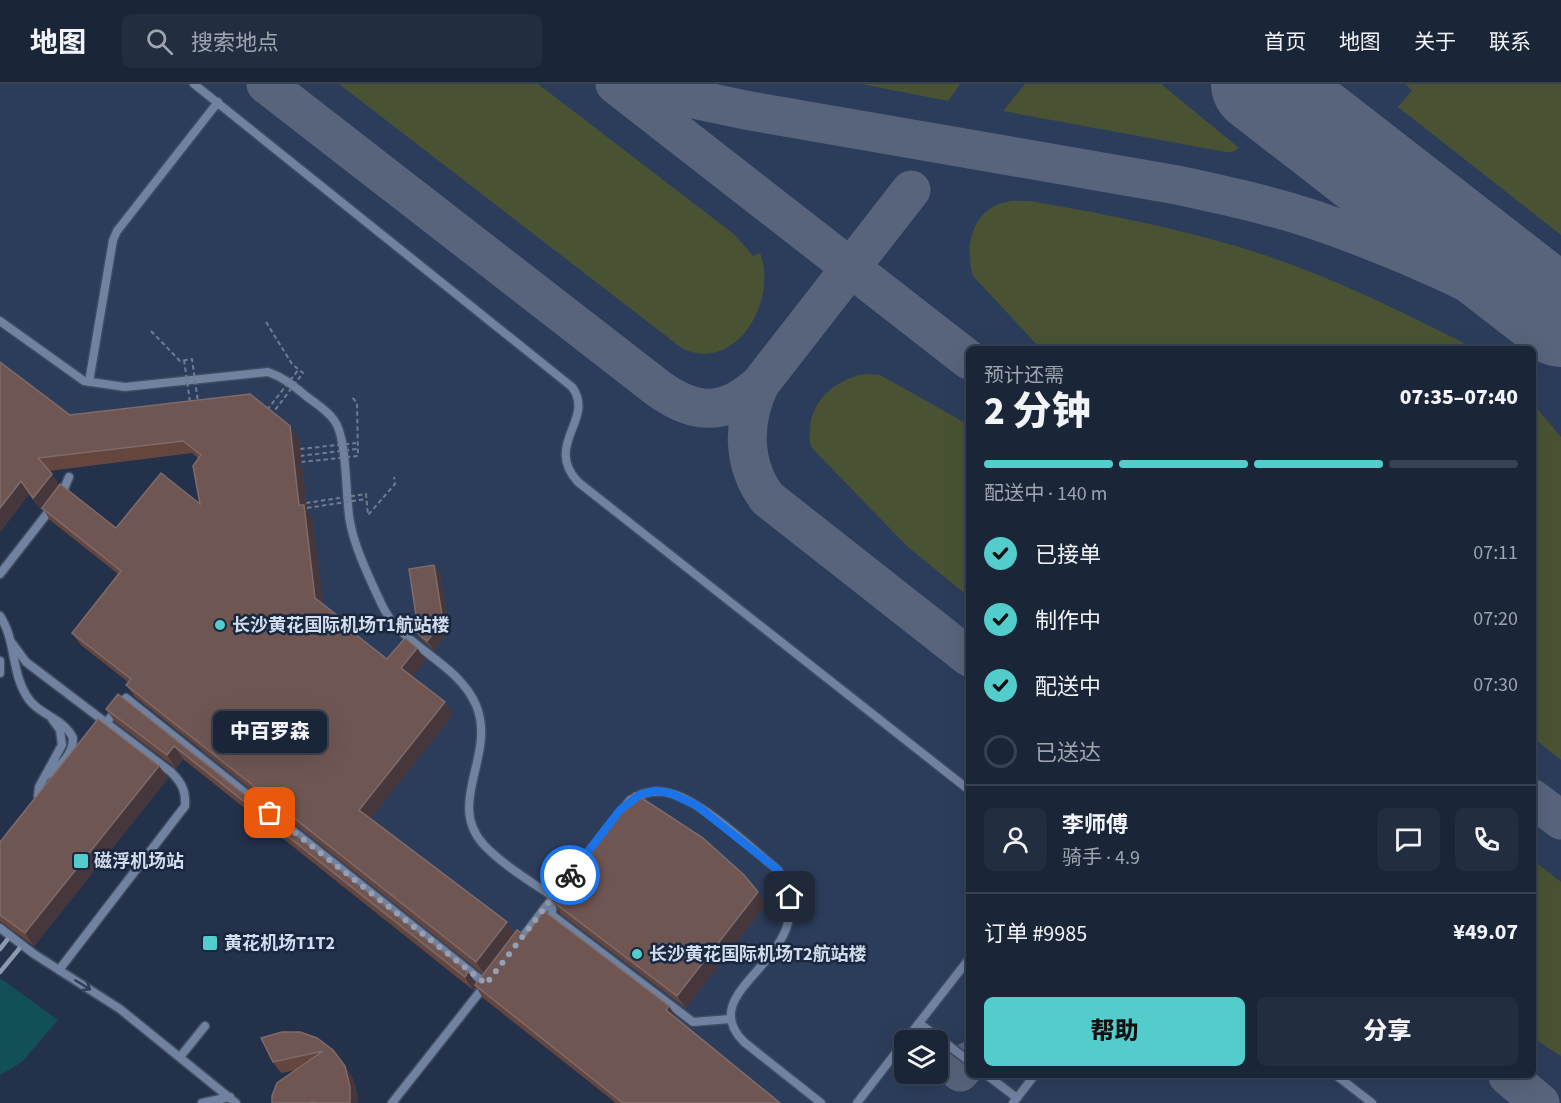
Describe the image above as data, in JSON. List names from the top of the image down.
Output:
{
  "places": {
    "other": ["长沙黄花国际机场T1航站楼", "中百罗森", "长沙黄花国际机场T2航站楼"],
    "transit": ["磁浮机场站", "黄花机场T1T2"]
  },
  "page": {
    "header": "地图",
    "search": "搜索地点",
    "nav": [
      "首页",
      "地图",
      "关于",
      "联系"
    ],
    "heading": ["2 分钟", "预计还需", "07:35–07:40"],
    "panel": [
      "李师傅",
      "骑手 · 4.9",
      "订单 #9985",
      "¥49.07"
    ],
    "bar": "配送中 · 140 m",
    "list": [
      ["已接单", "07:11"],
      ["制作中", "07:20"],
      ["配送中", "07:30"],
      "已送达"
    ],
    "bubble": "中百罗森",
    "buttons": ["帮助", "分享"]
  }
}
